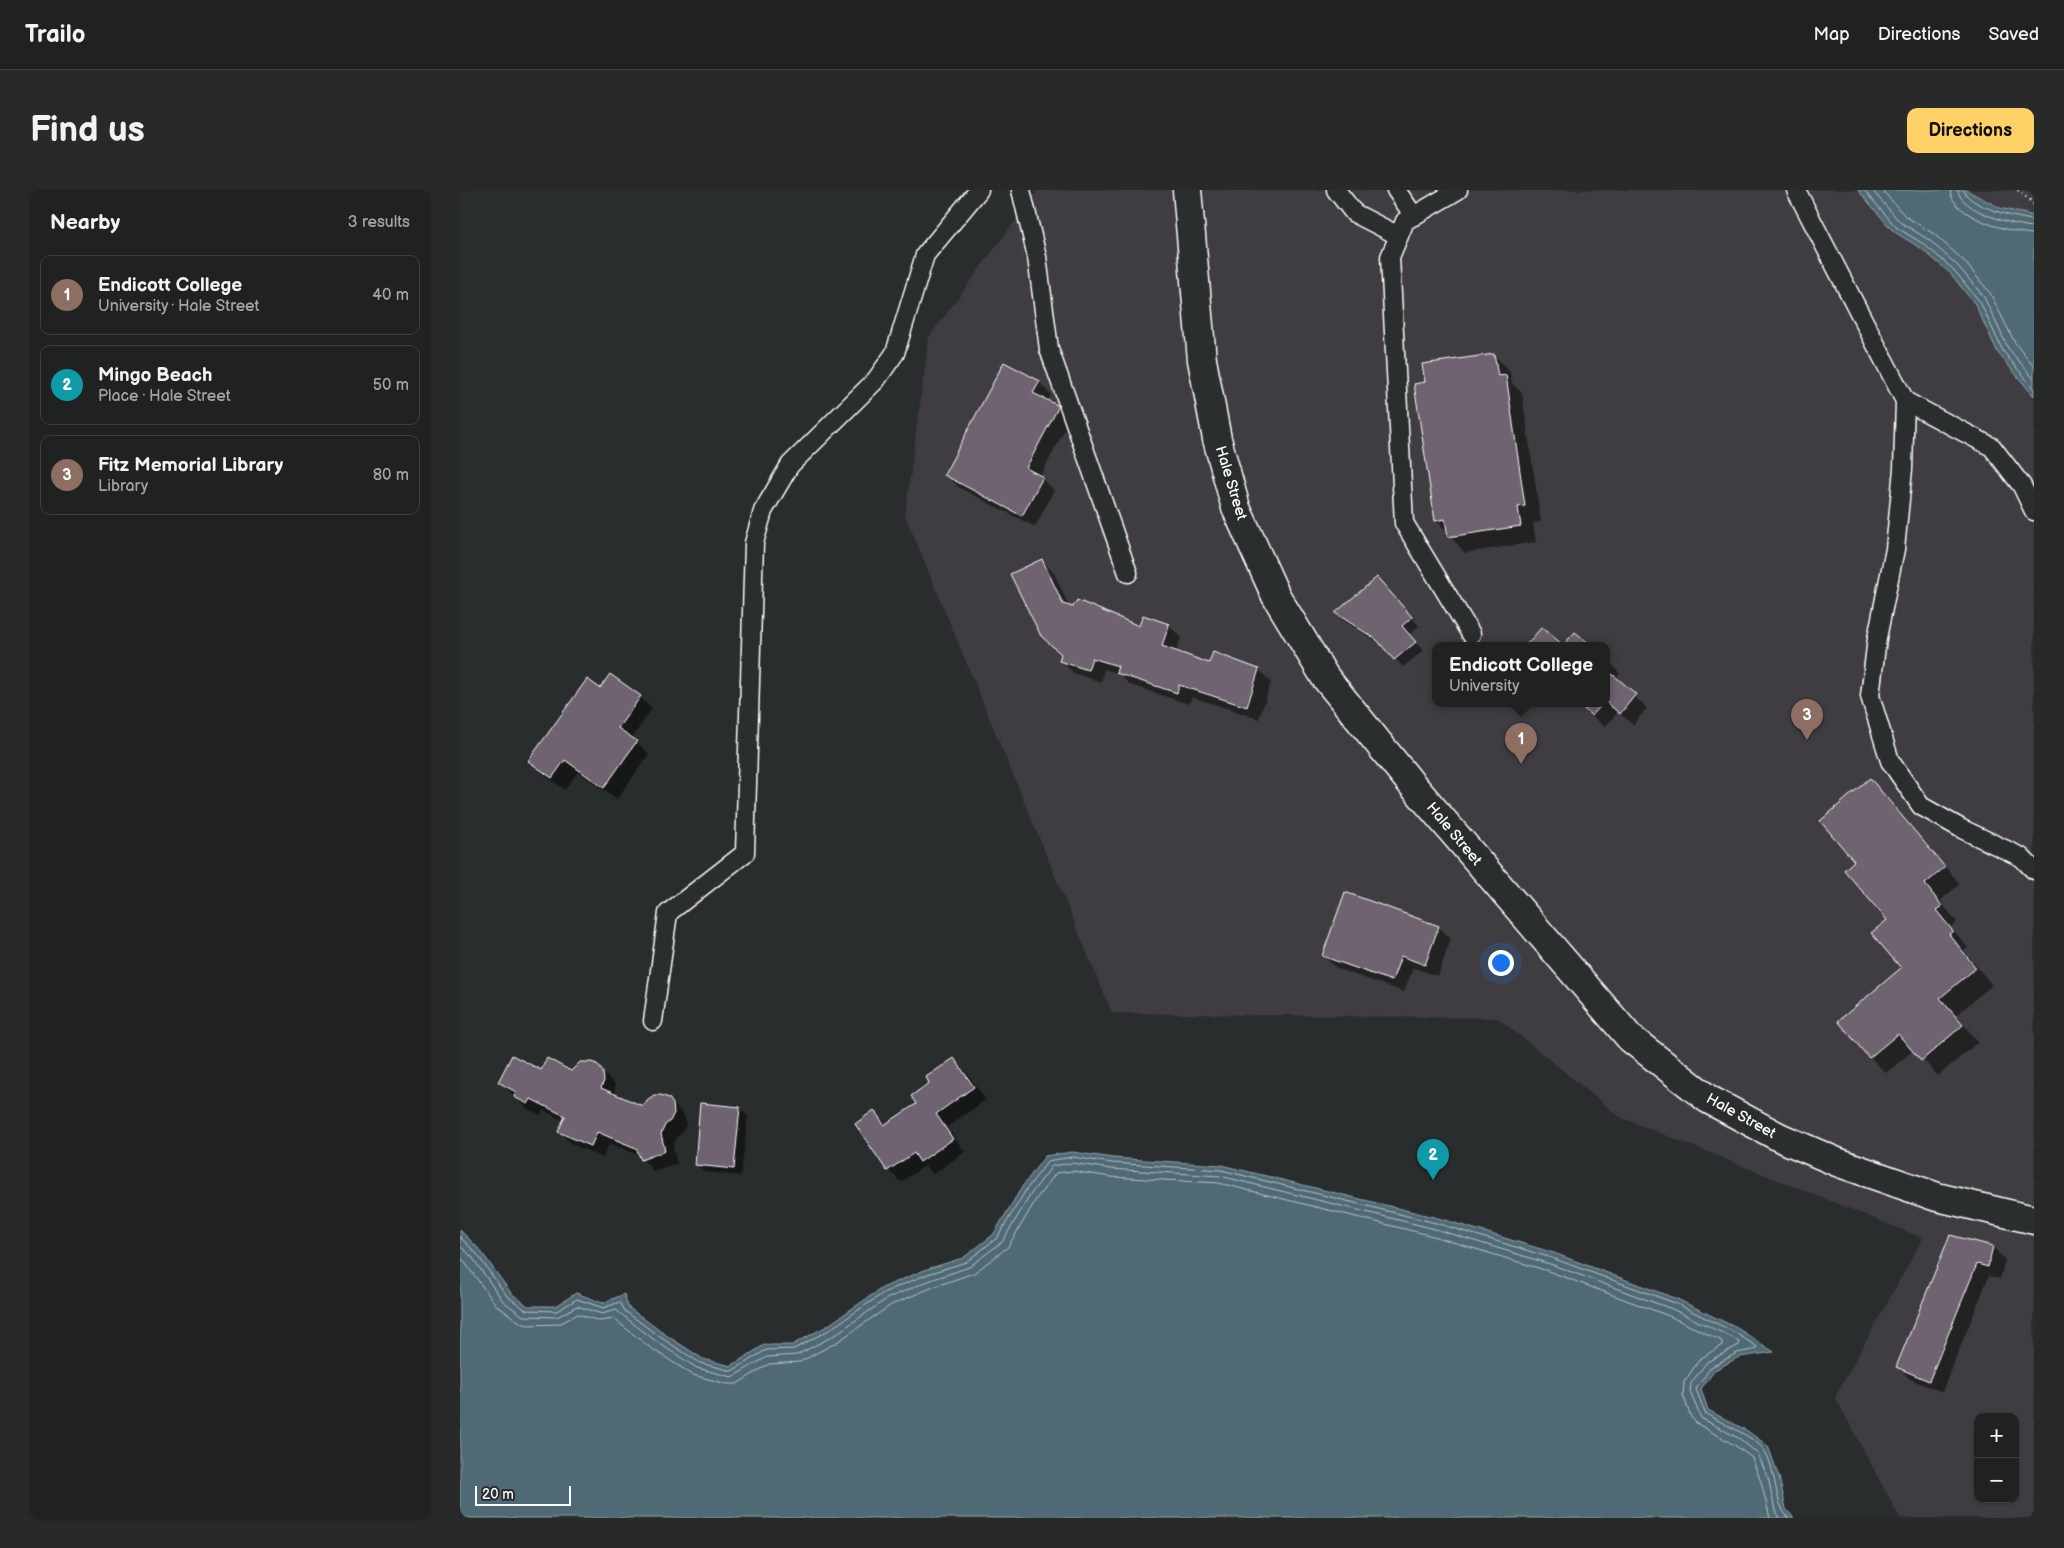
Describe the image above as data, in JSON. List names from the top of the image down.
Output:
{
  "streets": {
    "main road": ["Hale Street"]
  },
  "scale_bar": "20 m",
  "page": {
    "header": "Trailo",
    "nav": ["Map", "Directions", "Saved"],
    "buttons": "Directions",
    "title": "Find us",
    "heading": ["Nearby", "3 results"],
    "list": [
      {
        "mark": "1",
        "name": "Endicott College",
        "note": "University · Hale Street",
        "value": "40 m"
      },
      {
        "mark": "2",
        "name": "Mingo Beach",
        "note": "Place · Hale Street",
        "value": "50 m"
      },
      {
        "mark": "3",
        "name": "Fitz Memorial Library",
        "note": "Library",
        "value": "80 m"
      }
    ],
    "popup": ["Endicott College", "University"],
    "pins": ["3", "1", "2"],
    "map_buttons": ["+", "−"],
    "scale": "20 m"
  }
}
